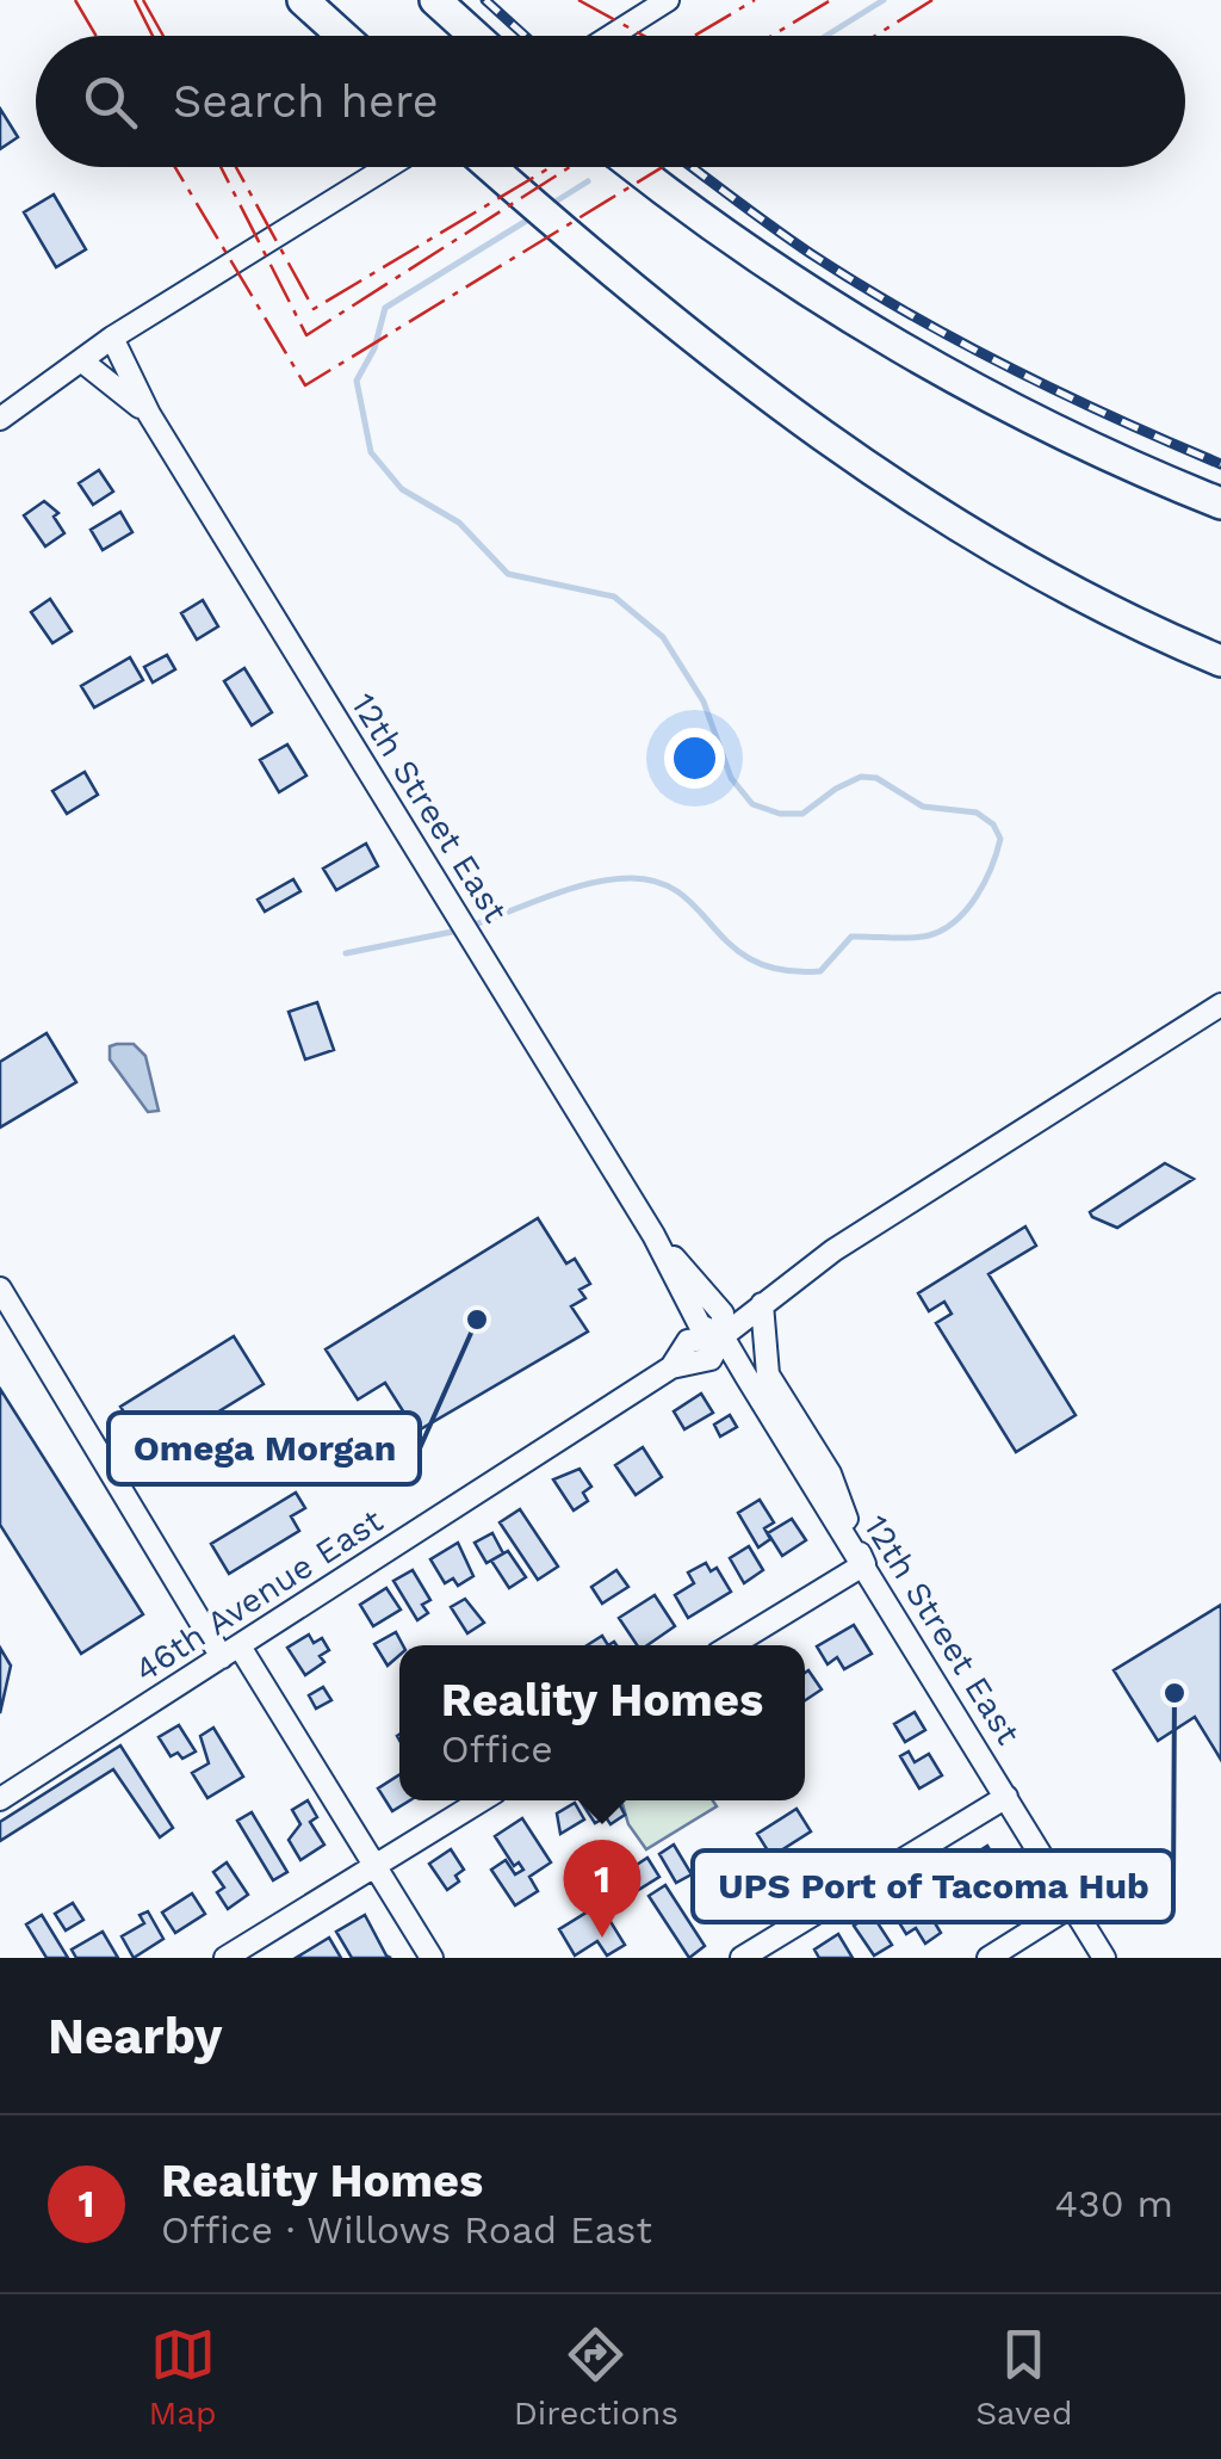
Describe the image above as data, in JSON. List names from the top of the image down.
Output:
{
  "streets": {
    "street": ["12th Street East", "46th Avenue East"]
  },
  "crossings": [
    ["12th Street East", "46th Avenue East"]
  ],
  "places": ["Omega Morgan", "UPS Port of Tacoma Hub"],
  "page": {
    "search": "Search here",
    "popup": ["Reality Homes", "Office"],
    "pins": "1",
    "heading": "Nearby",
    "list": [
      {
        "mark": "1",
        "name": "Reality Homes",
        "note": "Office · Willows Road East",
        "value": "430 m"
      }
    ],
    "nav": ["Map", "Directions", "Saved"]
  }
}
